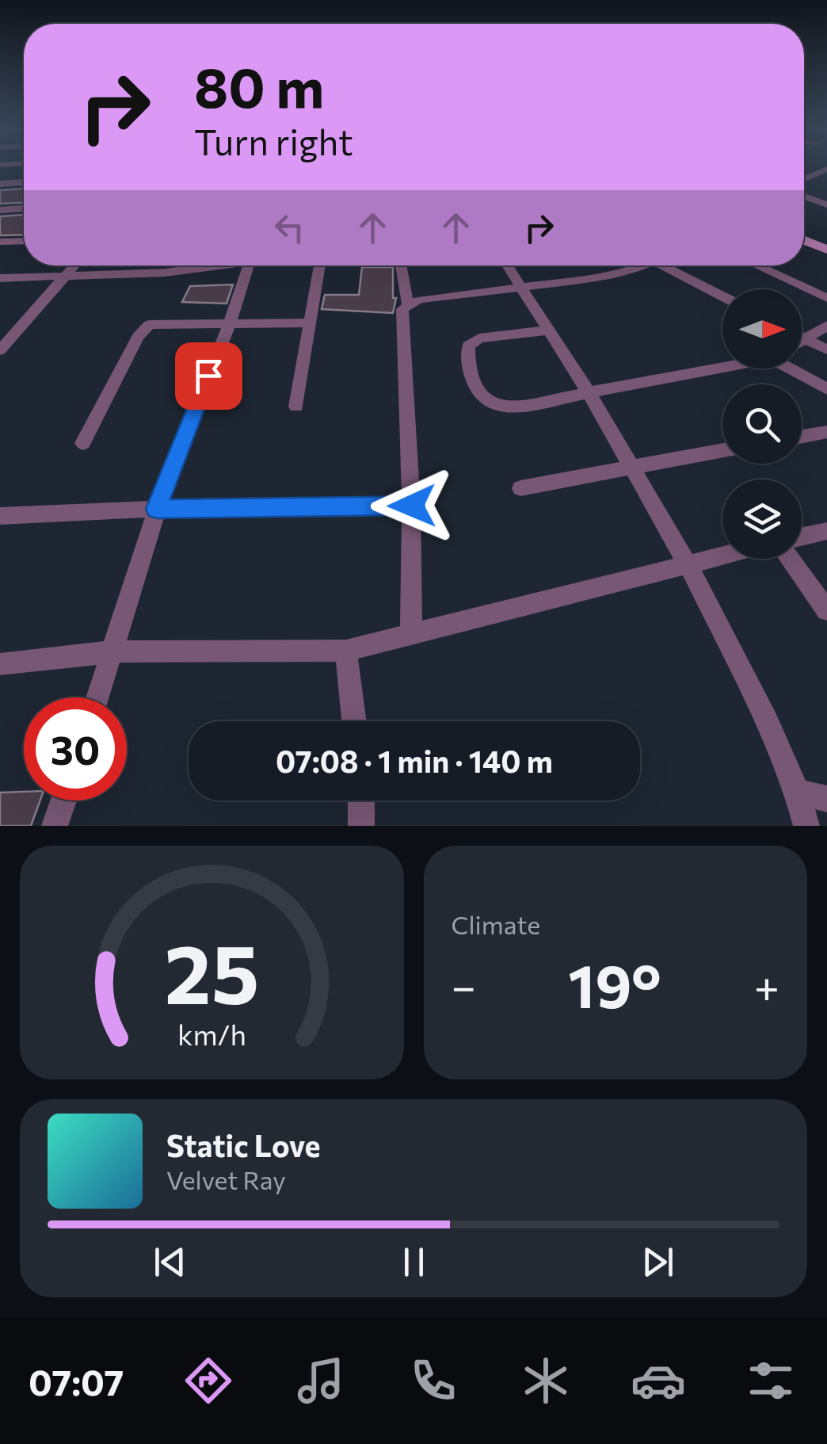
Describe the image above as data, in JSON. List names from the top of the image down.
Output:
{
  "north": "right",
  "page": {
    "turn": ["80 m", "Turn right"],
    "limit": "30",
    "trip": "07:08 · 1 min · 140 m",
    "tile": "Climate",
    "heat": ["−", "19°", "+"],
    "song": ["Static Love", "Velvet Ray"],
    "tabs": "07:07",
    "gauge": ["25", "km/h"]
  }
}
